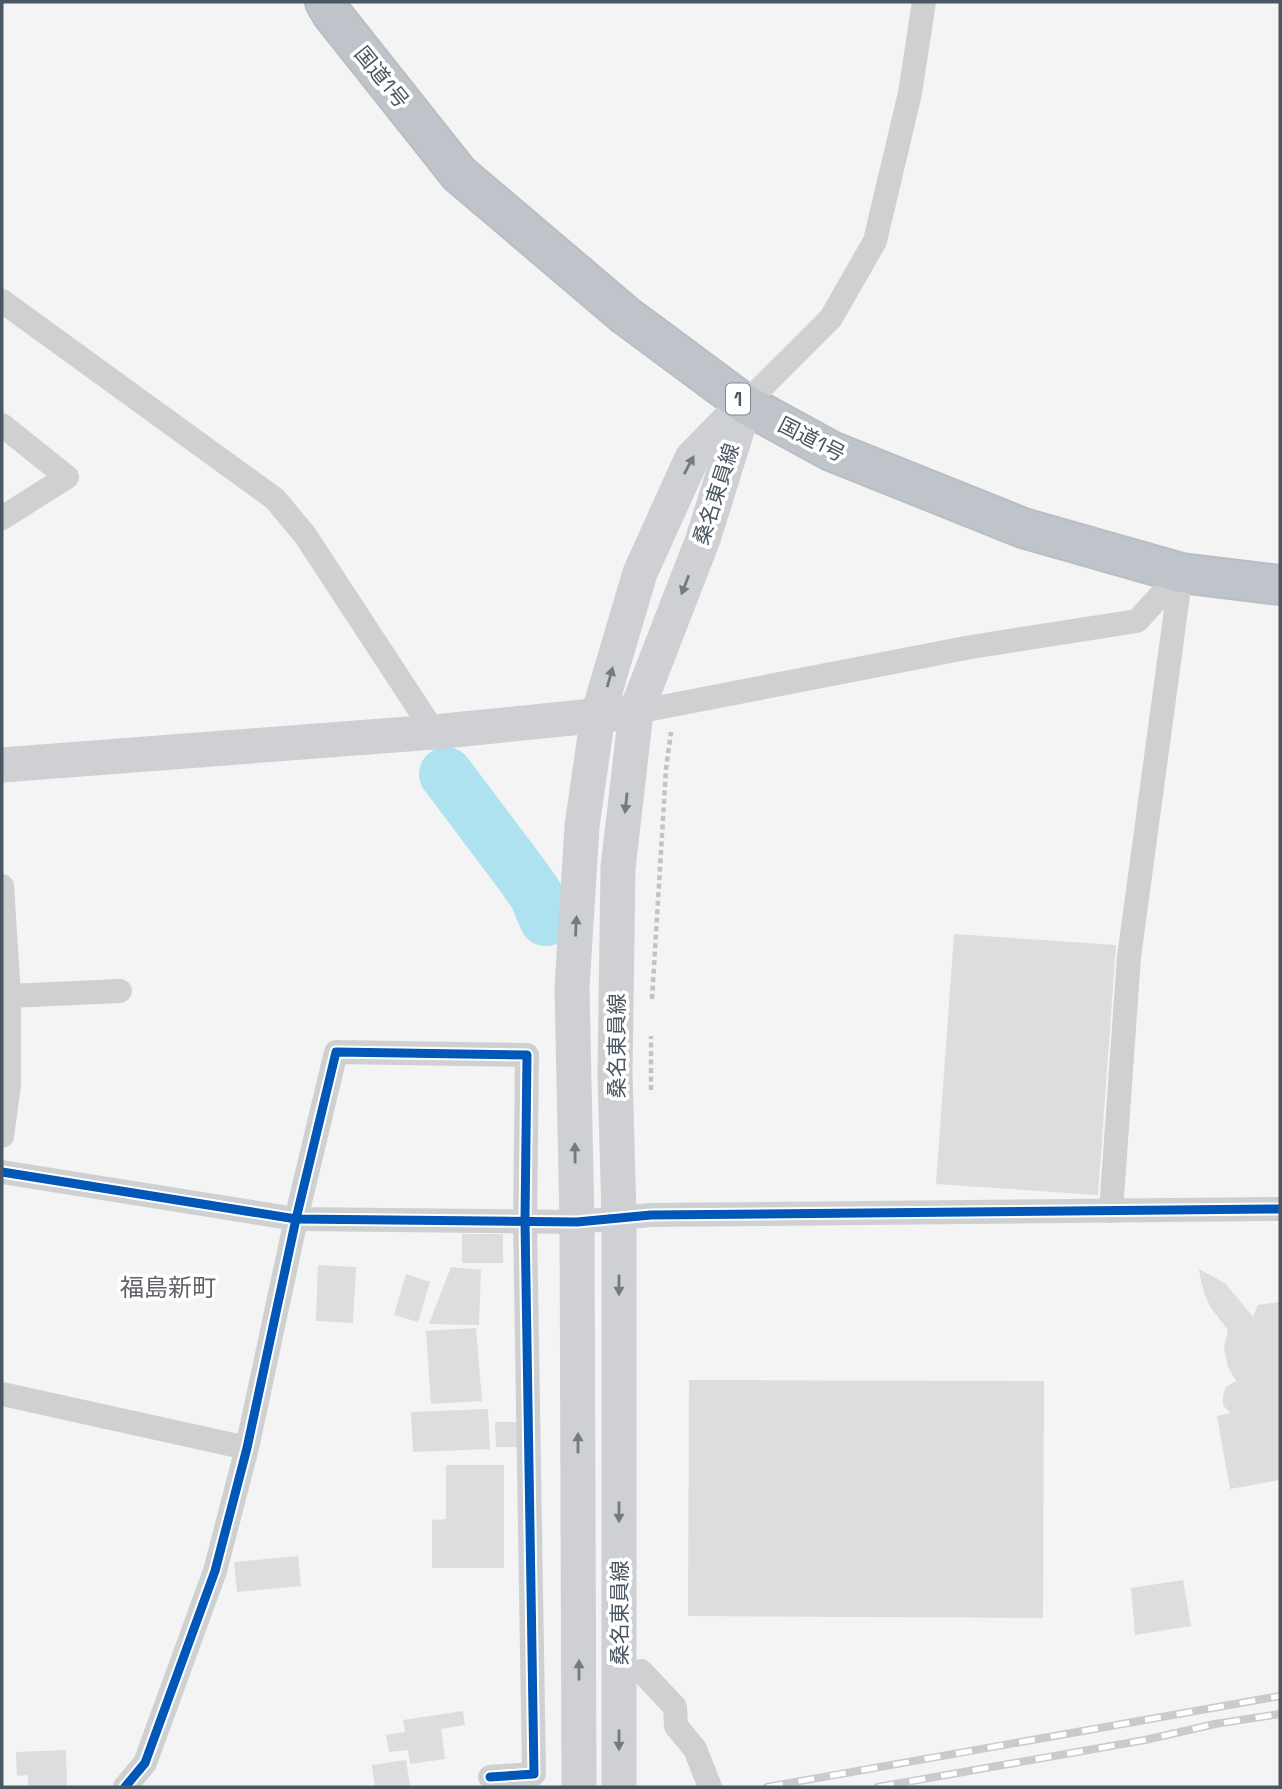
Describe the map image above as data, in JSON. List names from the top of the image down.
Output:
{
  "streets": {
    "highway": ["国道1号", "1"],
    "main road": ["桑名東員線"]
  },
  "crossings": [
    ["国道1号", "桑名東員線"]
  ],
  "districts": ["福島新町"]
}
